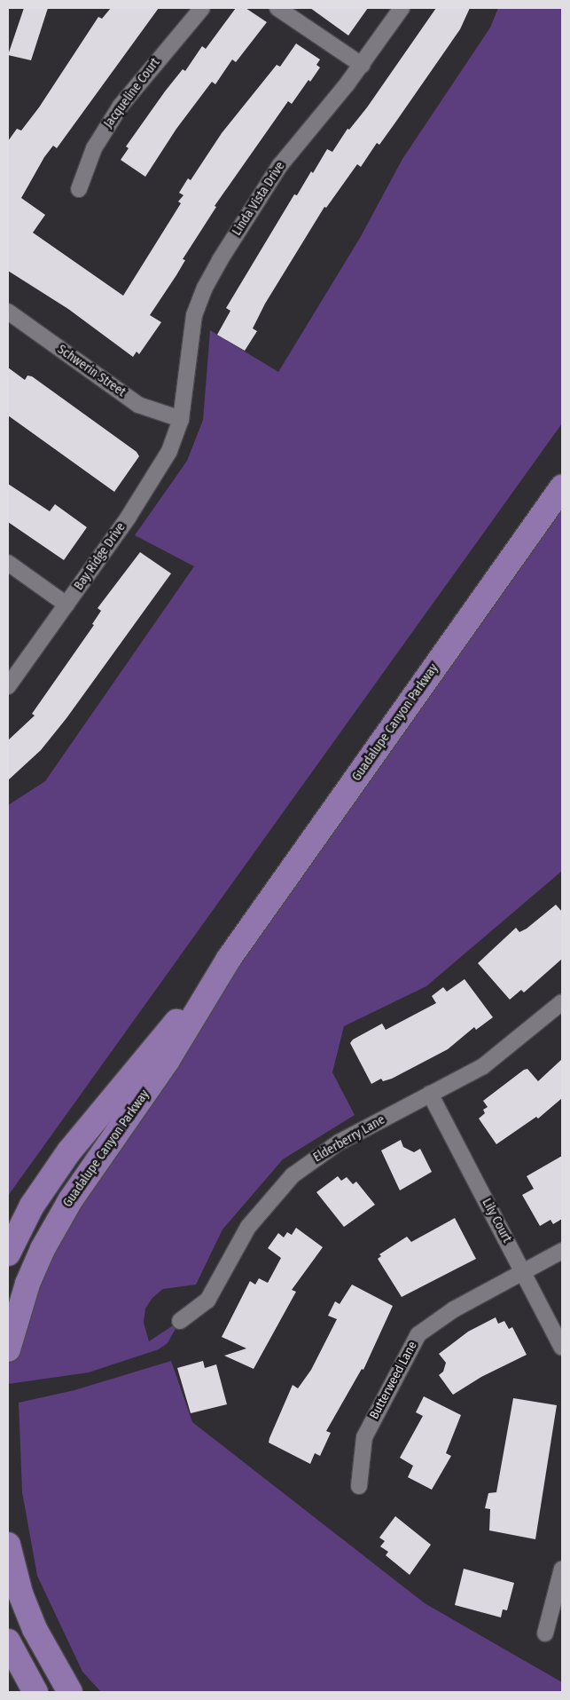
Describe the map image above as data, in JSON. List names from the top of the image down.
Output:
{
  "streets": {
    "main road": ["Guadalupe Canyon Parkway"],
    "street": [
      "Jacqueline Court",
      "Linda Vista Drive",
      "Schwerin Street",
      "Bay Ridge Drive",
      "Elderberry Lane",
      "Lily Court",
      "Butterweed Lane"
    ]
  },
  "crossings": [
    ["Linda Vista Drive", "Schwerin Street"],
    ["Linda Vista Drive", "Bay Ridge Drive"],
    ["Schwerin Street", "Bay Ridge Drive"],
    ["Elderberry Lane", "Lily Court"],
    ["Lily Court", "Butterweed Lane"]
  ]
}
